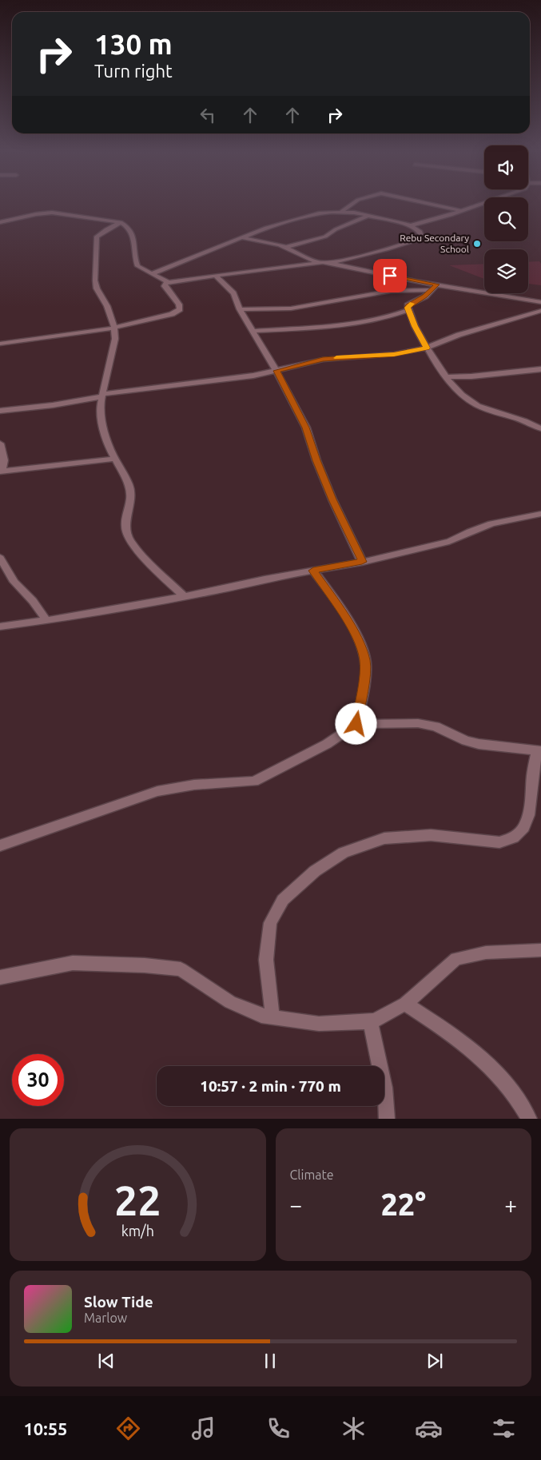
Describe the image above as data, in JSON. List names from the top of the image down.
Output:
{
  "places": ["Rebu Secondary School"],
  "page": {
    "turn": ["130 m", "Turn right"],
    "limit": "30",
    "trip": "10:57 · 2 min · 770 m",
    "tile": "Climate",
    "heat": ["−", "22°", "+"],
    "song": ["Slow Tide", "Marlow"],
    "tabs": "10:55",
    "gauge": ["22", "km/h"]
  }
}
